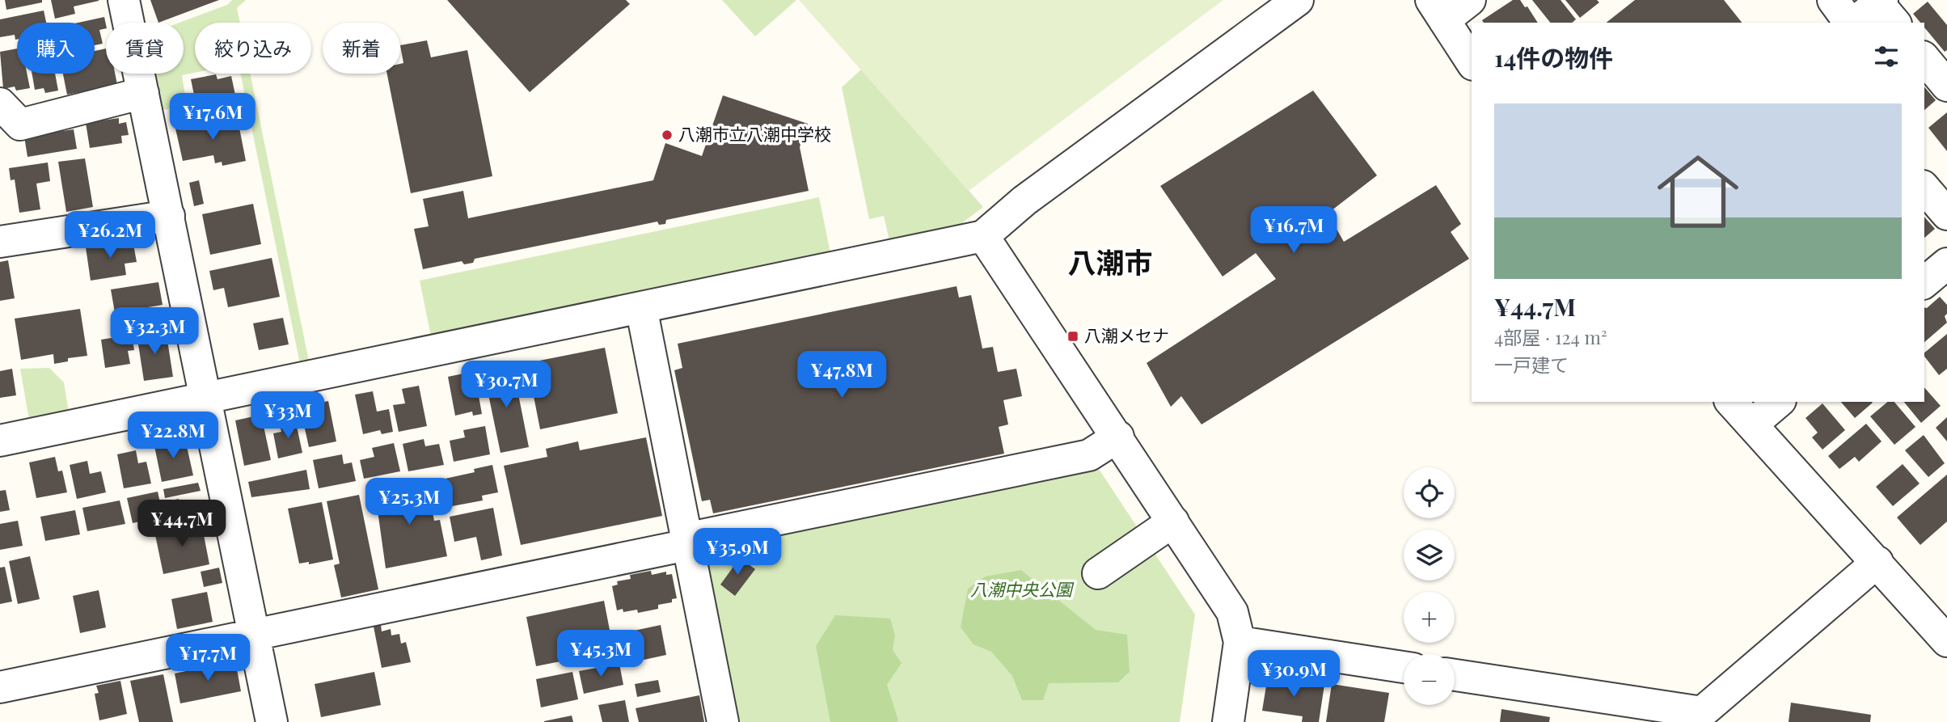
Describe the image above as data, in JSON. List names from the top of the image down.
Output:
{
  "districts": ["八潮市"],
  "parks": ["八潮中央公園"],
  "places": {
    "other": ["八潮市立八潮中学校"],
    "transit": ["八潮メセナ"]
  },
  "page": {
    "chip": [
      "購入",
      "賃貸",
      "絞り込み",
      "新着"
    ],
    "heading": "14件の物件",
    "list": [
      {
        "name": "¥44.7M",
        "note": "4部屋 · 124 m² · 一戸建て"
      }
    ],
    "price": [
      "¥17.6M",
      "¥16.7M",
      "¥26.2M",
      "¥32.3M",
      "¥47.8M",
      "¥30.7M",
      "¥33M",
      "¥22.8M",
      "¥25.3M",
      "¥44.7M",
      "¥35.9M",
      "¥45.3M",
      "¥17.7M",
      "¥30.9M"
    ],
    "map_buttons": ["+", "−"]
  }
}
